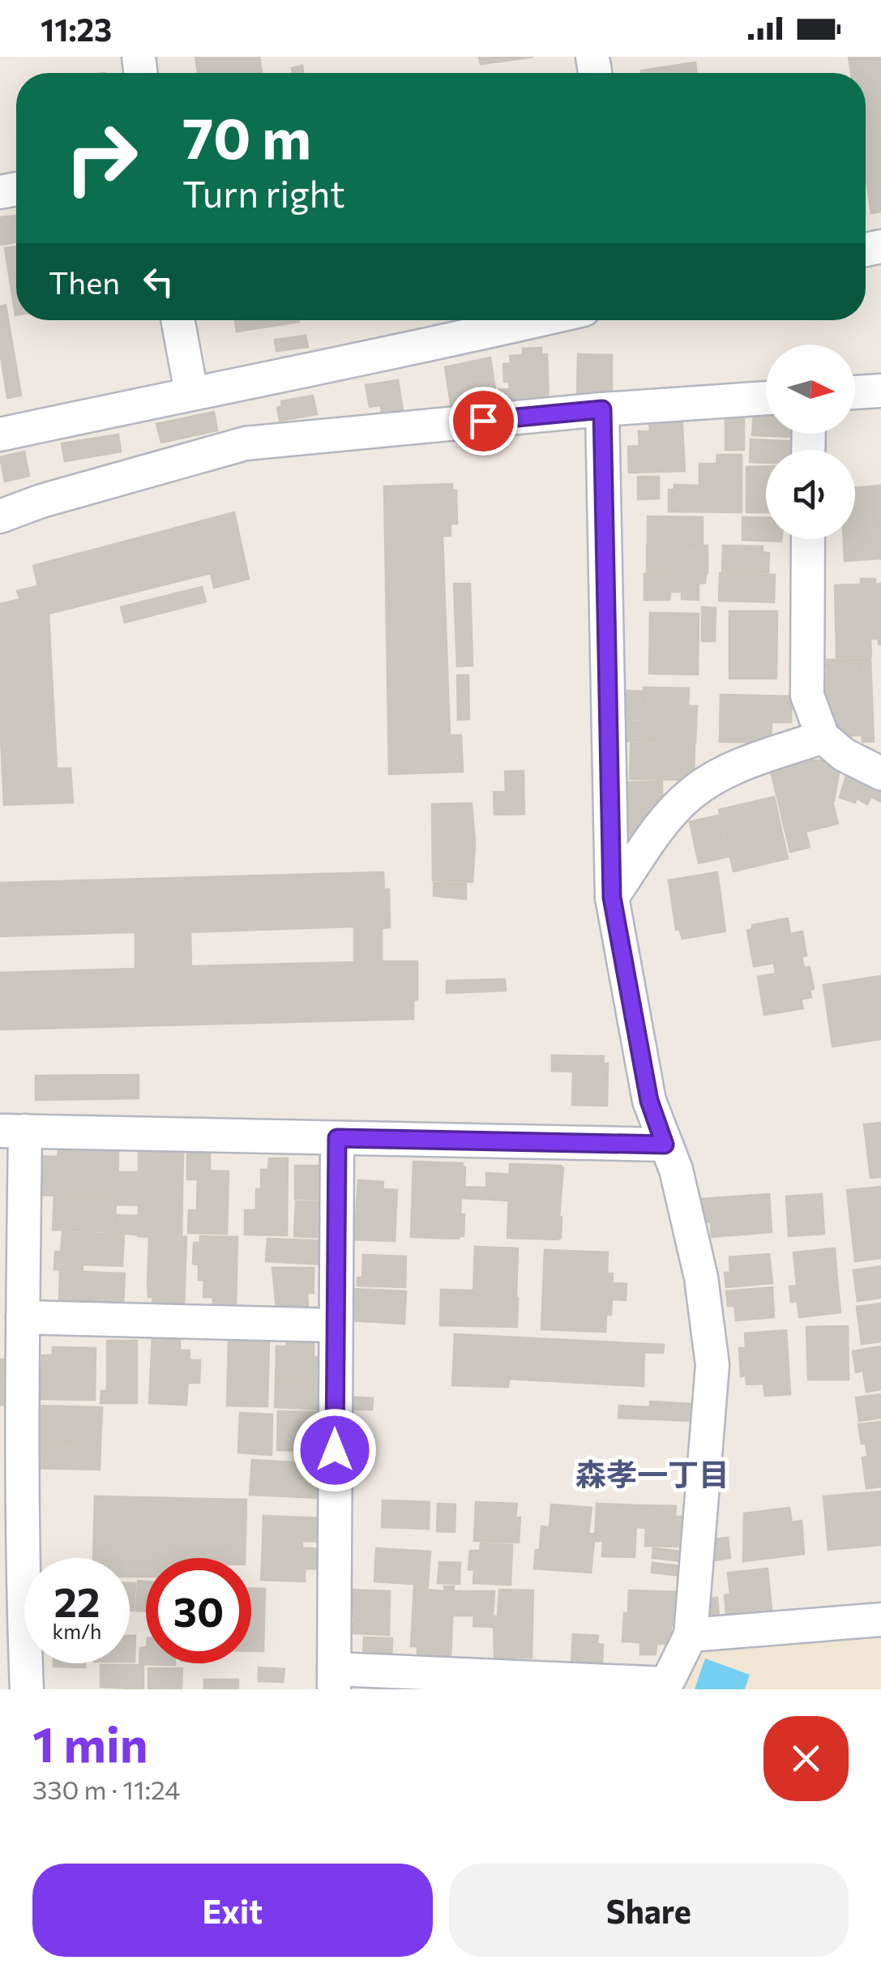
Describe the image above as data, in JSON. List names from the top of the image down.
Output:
{
  "districts": ["森孝一丁目"],
  "north": "right",
  "page": {
    "status": "11:23",
    "turn": ["70 m", "Turn right"],
    "then": "Then",
    "speed": "22 km/h",
    "limit": "30",
    "heading": ["1 min", "330 m · 11:24"],
    "buttons": ["Exit", "Share"]
  }
}
